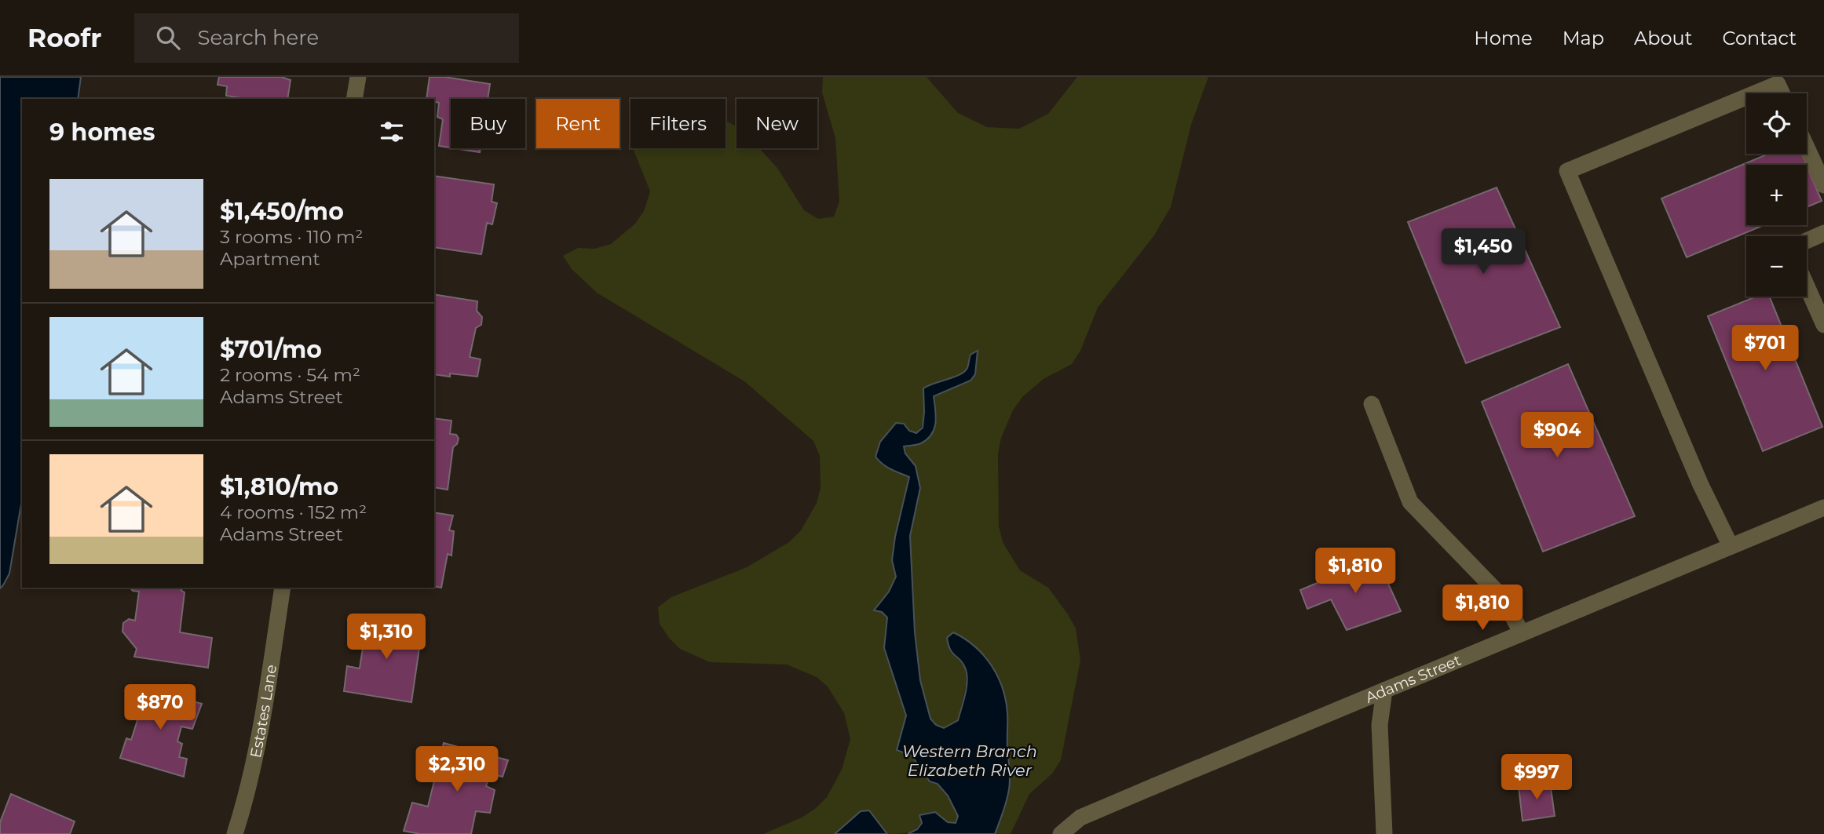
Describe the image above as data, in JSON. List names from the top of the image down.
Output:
{
  "streets": {
    "street": ["Adams Street", "Estates Lane"]
  },
  "water": ["Western Branch Elizabeth River"],
  "page": {
    "header": "Roofr",
    "search": "Search here",
    "nav": [
      "Home",
      "Map",
      "About",
      "Contact"
    ],
    "map_buttons": ["+", "−"],
    "chip": [
      "Buy",
      "Rent",
      "Filters",
      "New"
    ],
    "heading": "9 homes",
    "list": [
      {
        "name": "$1,450/mo",
        "note": "3 rooms · 110 m² · Apartment"
      },
      {
        "name": "$701/mo",
        "note": "2 rooms · 54 m² · Adams Street"
      },
      {
        "name": "$1,810/mo",
        "note": "4 rooms · 152 m² · Adams Street"
      }
    ],
    "price": [
      "$1,450",
      "$701",
      "$904",
      "$1,810",
      "$1,810",
      "$1,310",
      "$870",
      "$2,310",
      "$997"
    ]
  }
}
